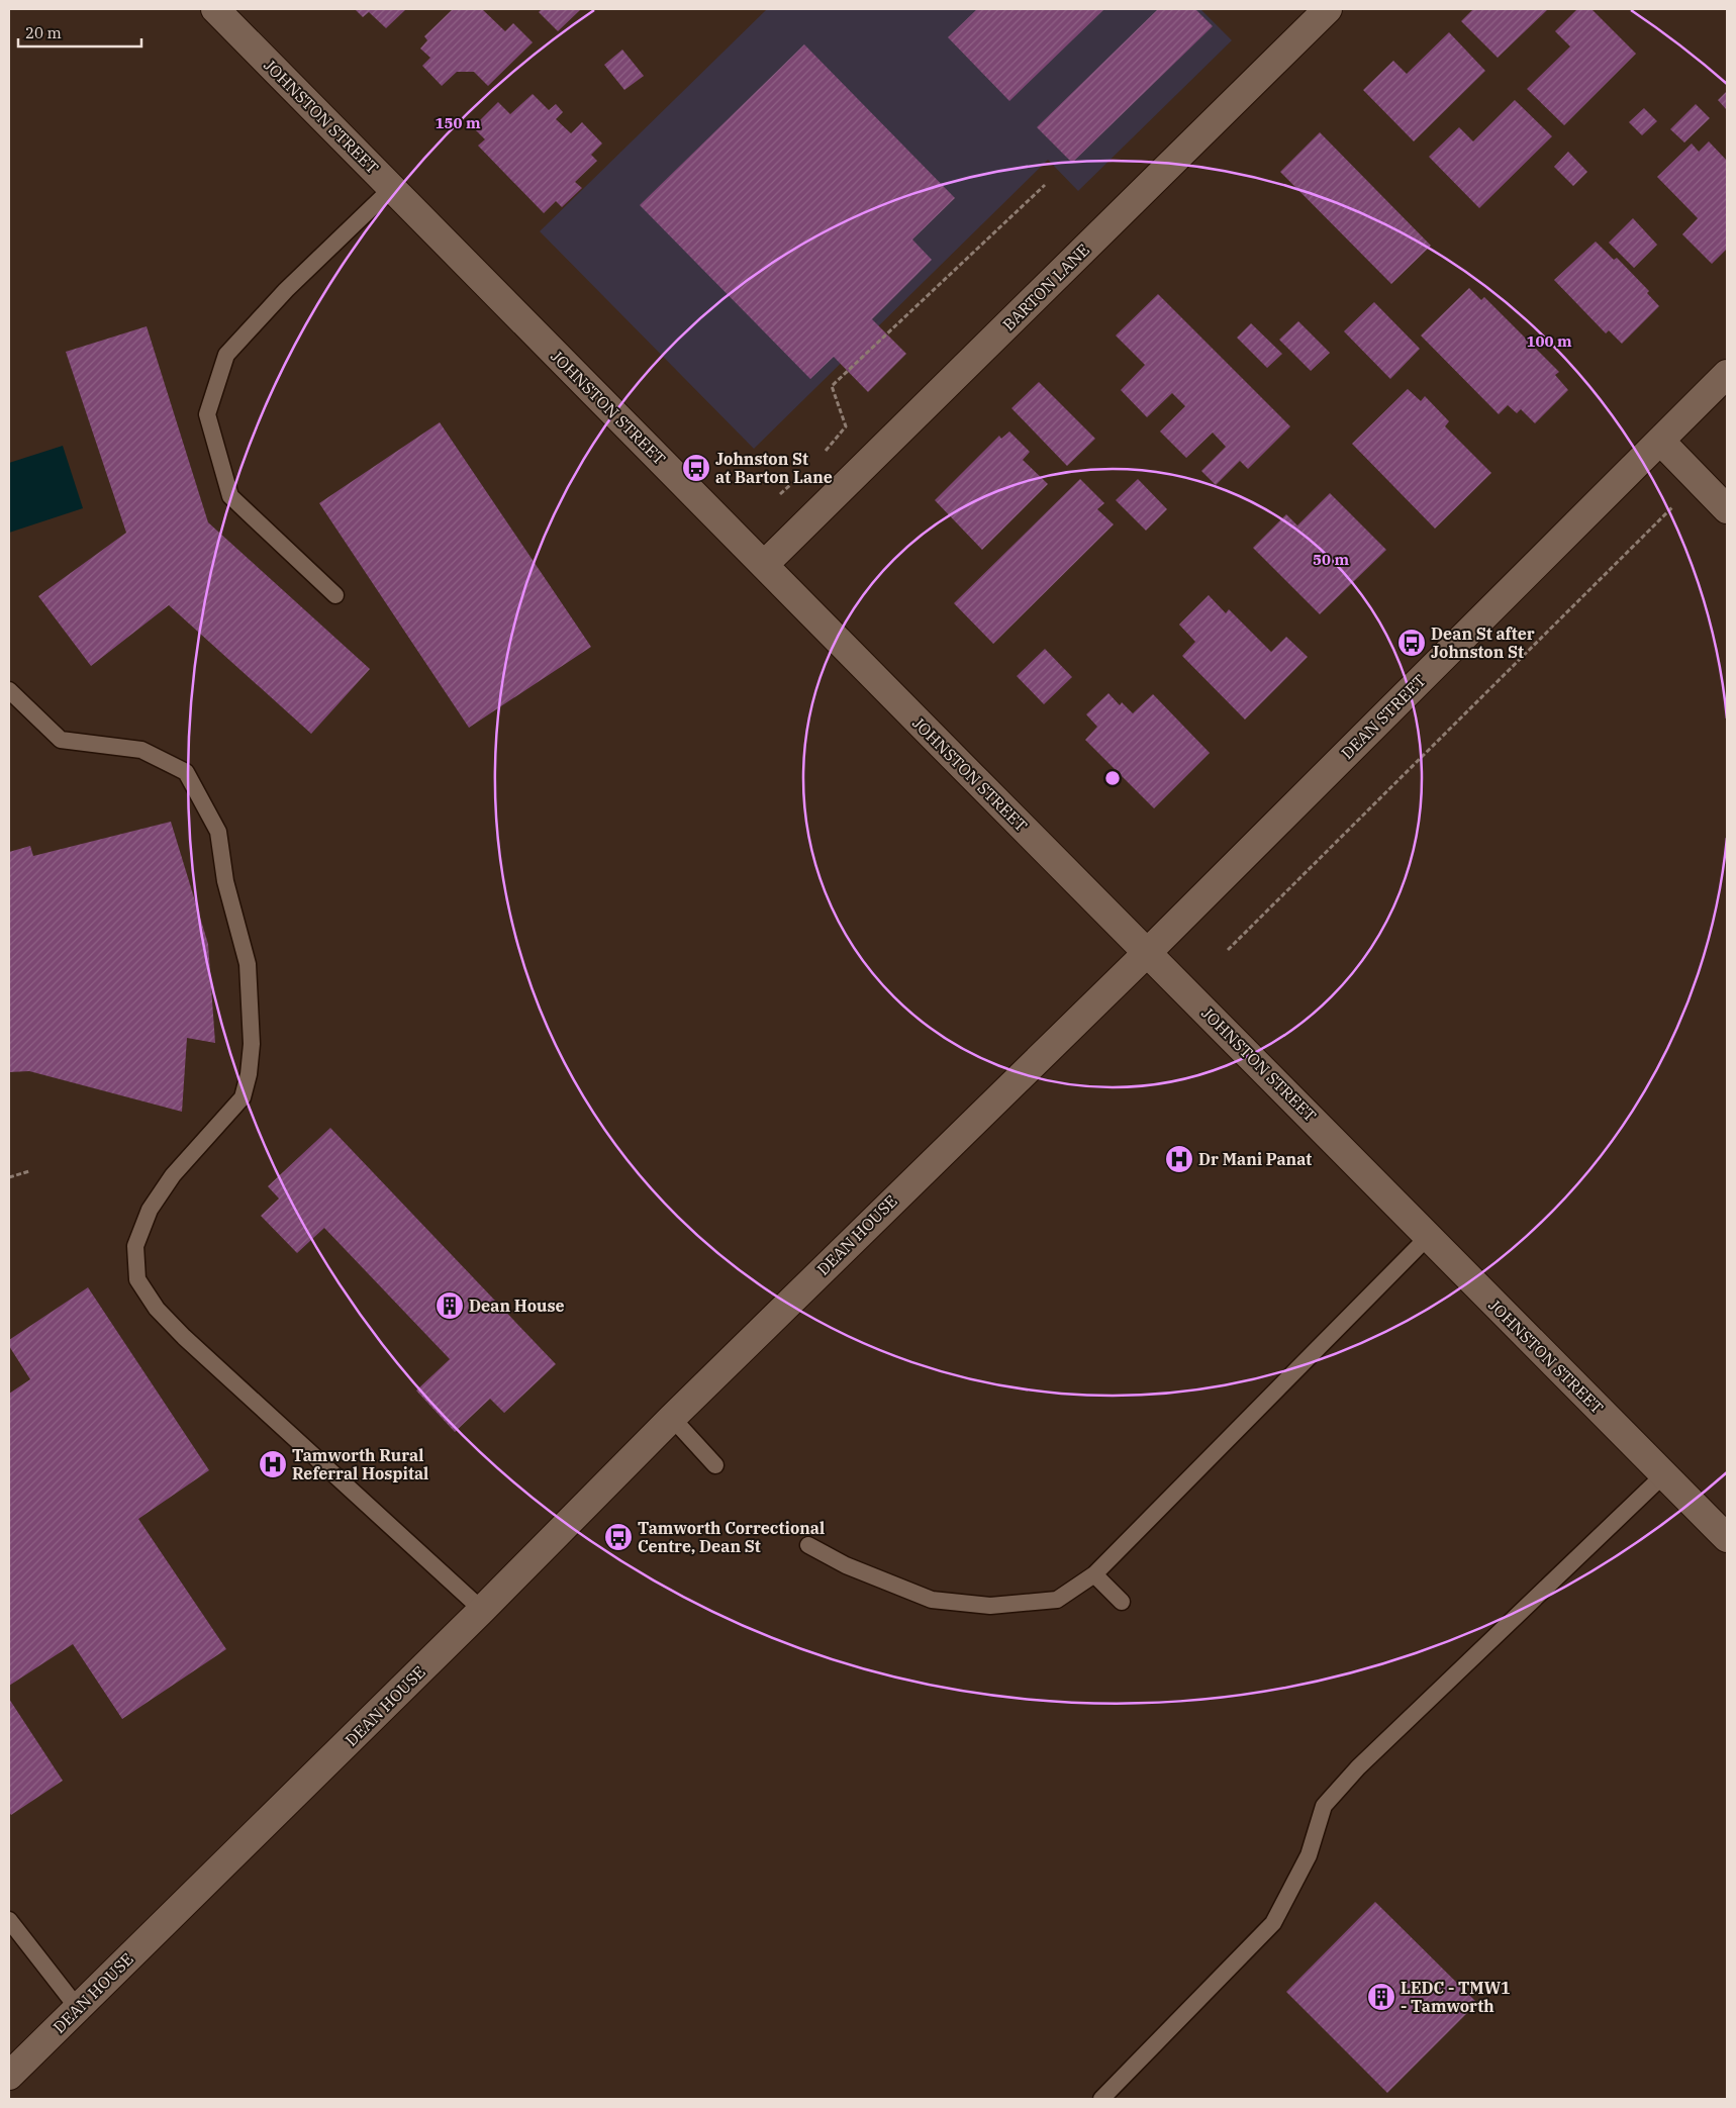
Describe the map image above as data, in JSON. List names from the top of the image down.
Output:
{
  "streets": {
    "street": [
      "JOHNSTON STREET",
      "BARTON LANE",
      "DEAN STREET",
      "DEAN HOUSE"
    ]
  },
  "crossings": [
    ["JOHNSTON STREET", "BARTON LANE"],
    ["JOHNSTON STREET", "DEAN STREET"],
    ["JOHNSTON STREET", "DEAN HOUSE"],
    ["DEAN STREET", "DEAN HOUSE"]
  ],
  "places": {
    "bus stop": ["Johnston St at Barton Lane", "Dean St after Johnston St", "Tamworth Correctional Centre, Dean St"],
    "hospital": ["Dr Mani Panat", "Tamworth Rural Referral Hospital"],
    "building": ["Dean House", "LEDC - TMW1 - Tamworth"]
  },
  "scale_bar": "20 m",
  "rings": ["150 m", "100 m", "50 m"]
}
